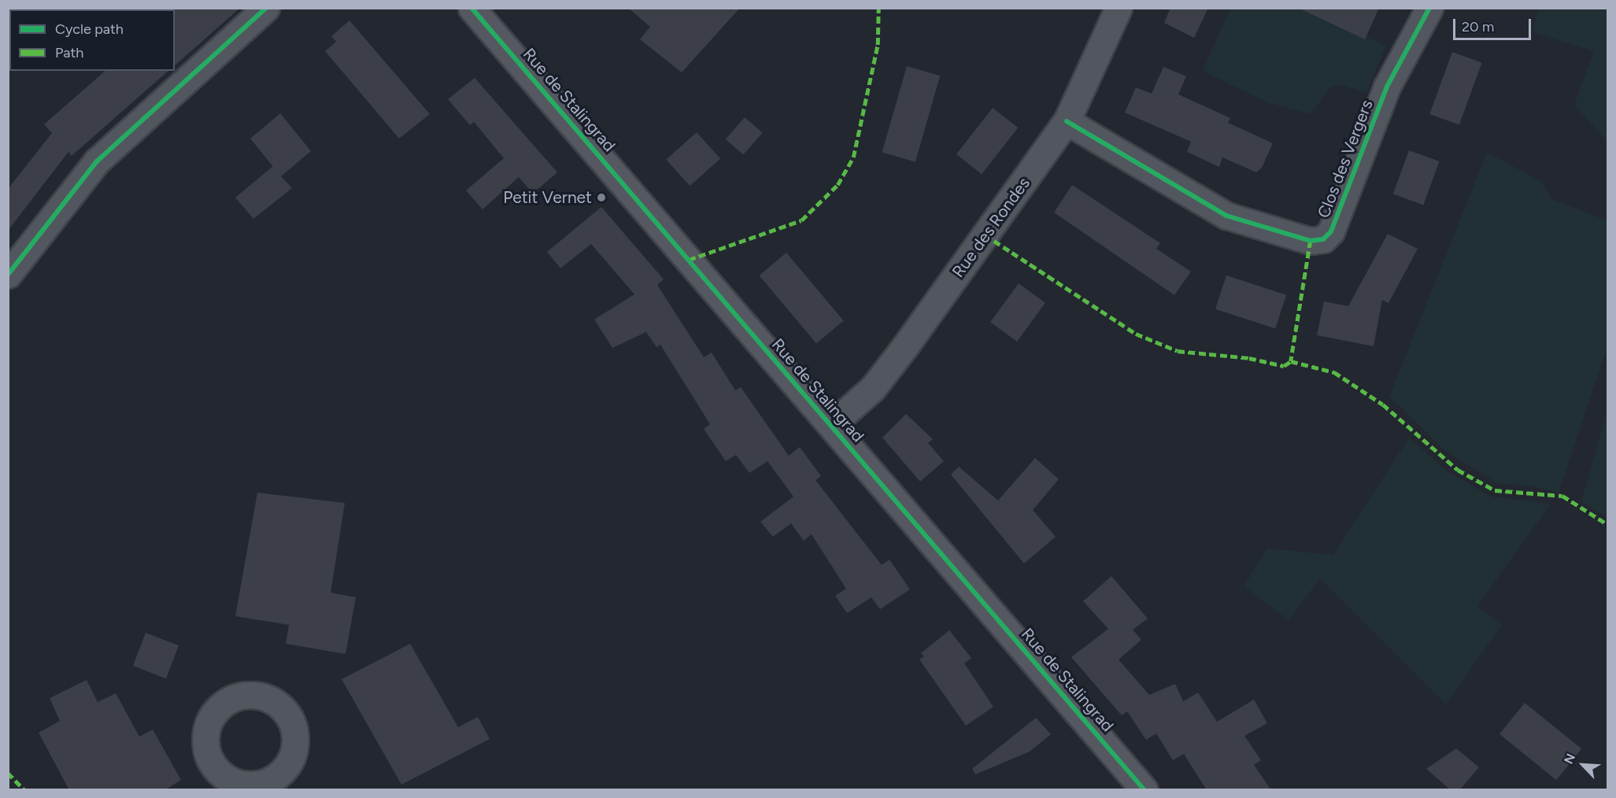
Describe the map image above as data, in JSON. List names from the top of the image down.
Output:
{
  "streets": {
    "main road": ["Rue de Stalingrad"],
    "street": ["Clos des Vergers", "Rue des Rondes"]
  },
  "crossings": [
    ["Rue de Stalingrad", "Rue des Rondes"],
    ["Clos des Vergers", "Rue des Rondes"]
  ],
  "places": ["Petit Vernet"],
  "legend": ["Cycle path", "Path"],
  "scale_bar": "20 m",
  "north": "top left"
}
